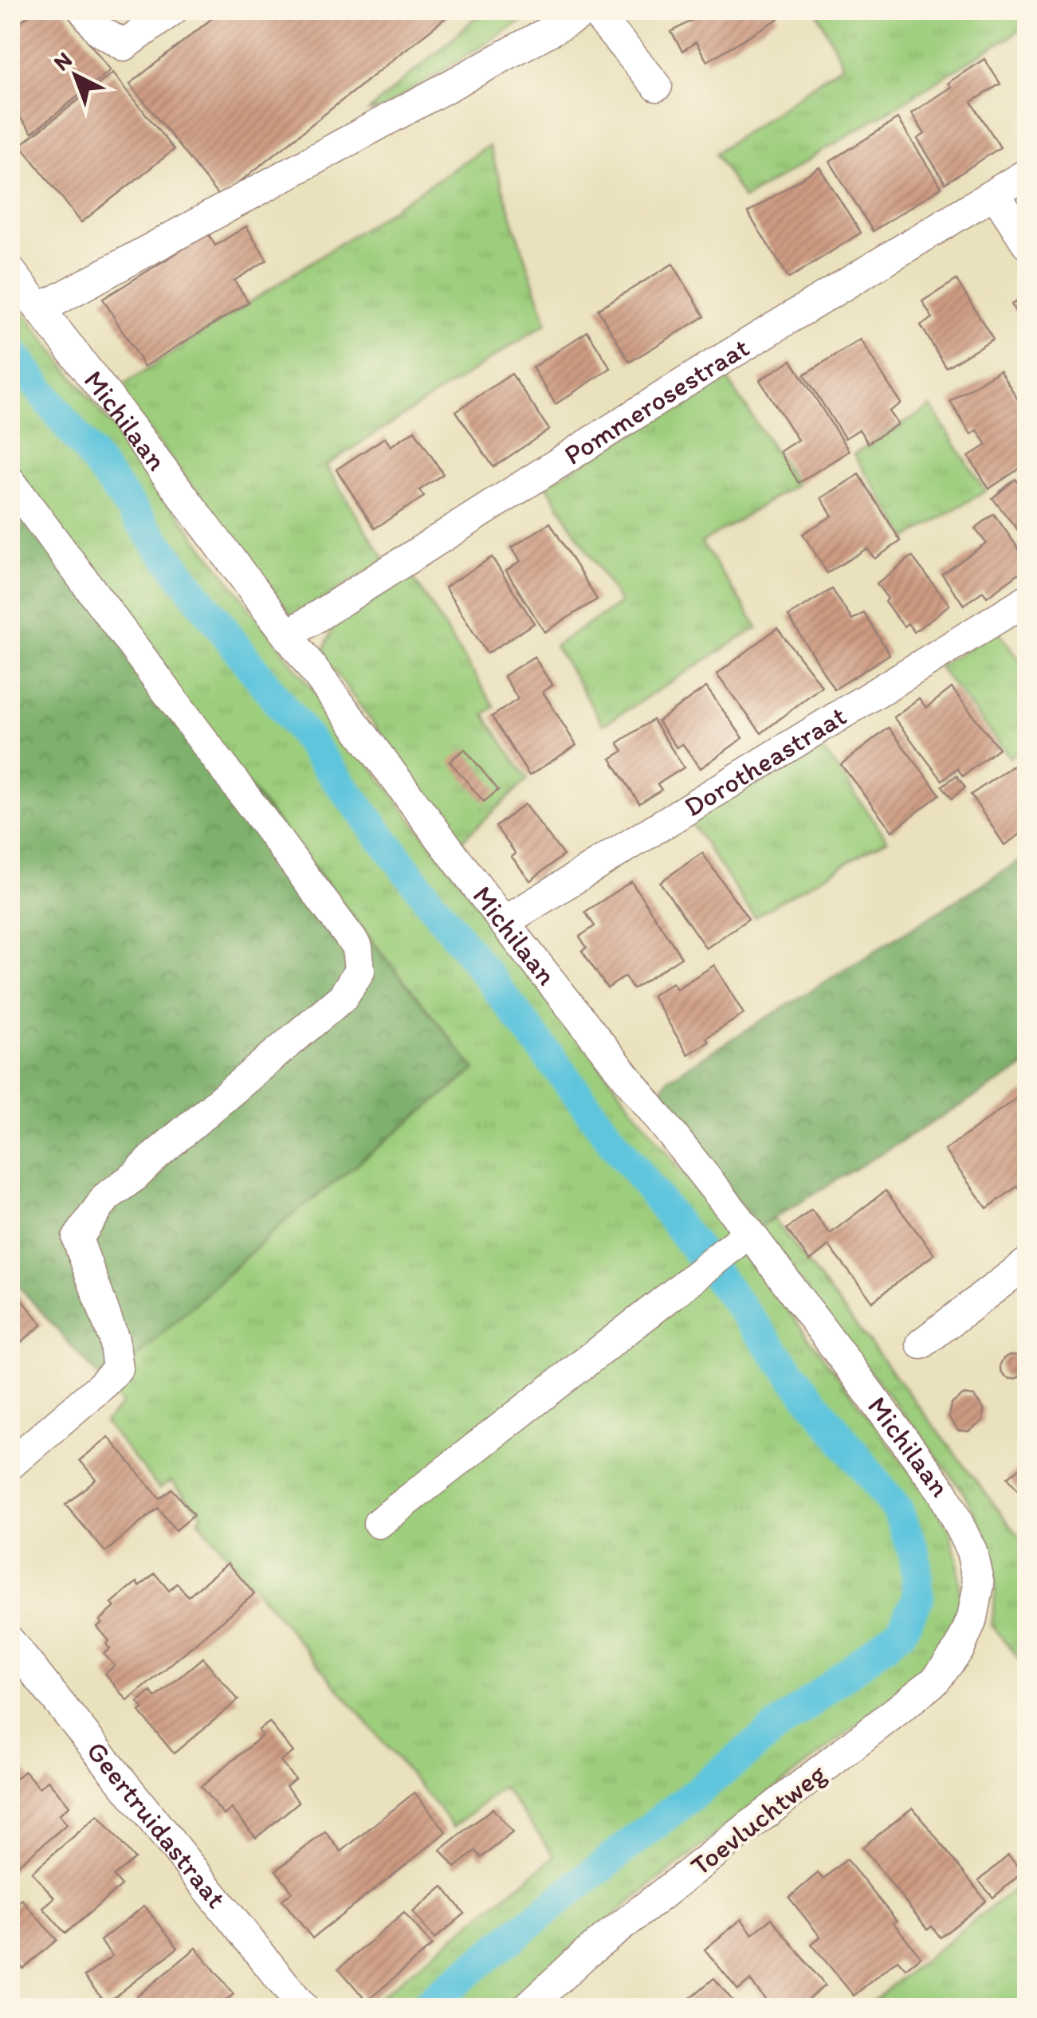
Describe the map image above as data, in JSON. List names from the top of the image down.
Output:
{
  "streets": {
    "street": [
      "Pommerosestraat",
      "Michilaan",
      "Dorotheastraat",
      "Toevluchtweg",
      "Geertruidastraat"
    ]
  },
  "crossings": [
    ["Pommerosestraat", "Michilaan"],
    ["Michilaan", "Dorotheastraat"],
    ["Michilaan", "Toevluchtweg"]
  ],
  "north": "top left"
}
